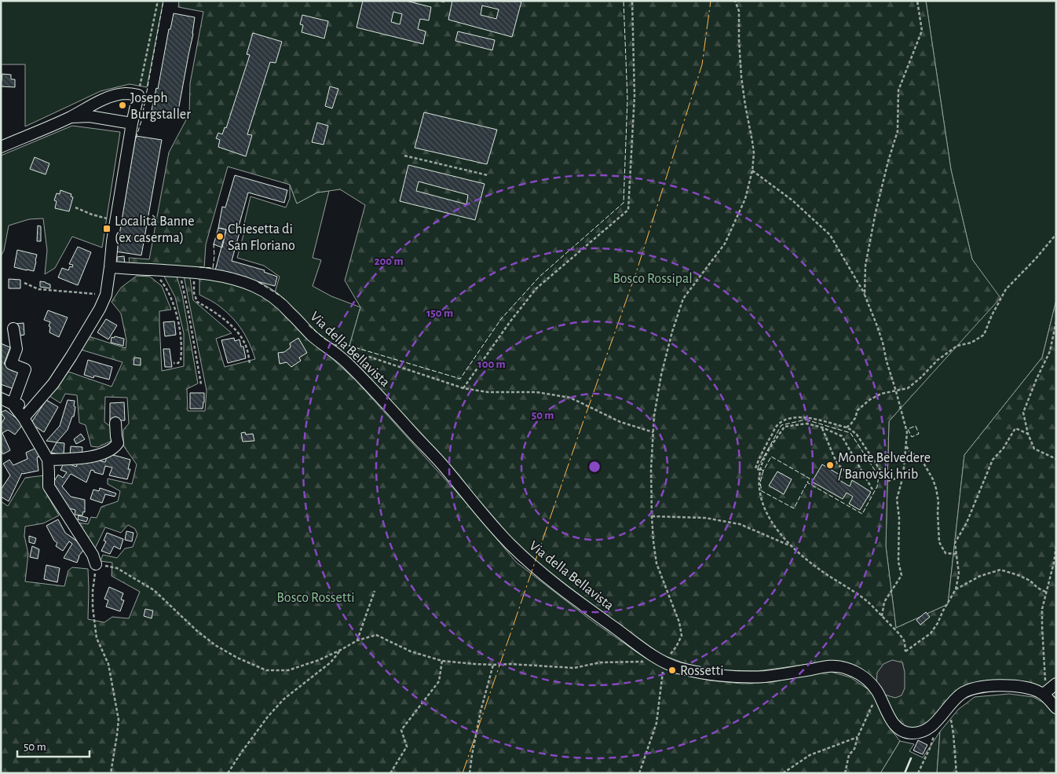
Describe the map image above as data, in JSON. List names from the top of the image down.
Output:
{
  "streets": {
    "street": ["Via della Bellavista"]
  },
  "parks": ["Bosco Rossipal", "Bosco Rossetti"],
  "places": {
    "other": [
      "Joseph Burgstaller",
      "Chiesetta di San Floriano",
      "Monte Belvedere / Banovski hrib",
      "Rossetti"
    ],
    "transit": ["Località Banne (ex caserma)"]
  },
  "scale_bar": "50 m",
  "rings": [
    "200 m",
    "150 m",
    "100 m",
    "50 m"
  ]
}
